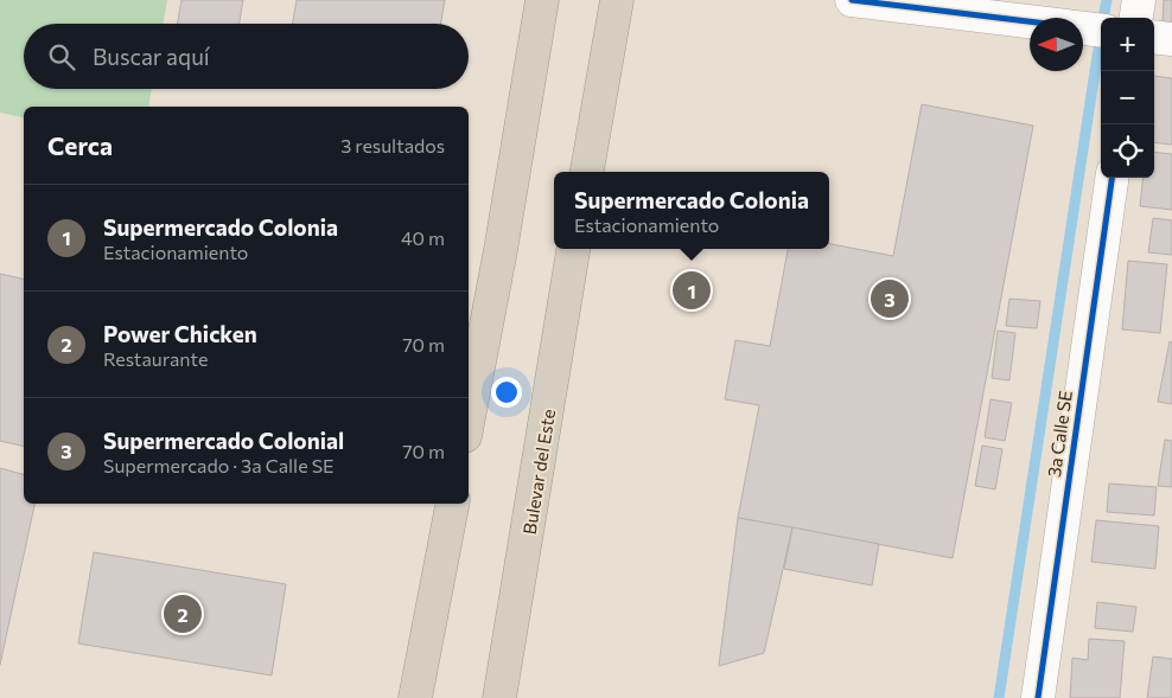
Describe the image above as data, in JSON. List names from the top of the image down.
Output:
{
  "streets": {
    "highway": ["Bulevar del Este"],
    "street": ["3a Calle SE"]
  },
  "north": "left",
  "page": {
    "map_buttons": ["+", "−"],
    "search": "Buscar aquí",
    "heading": ["Cerca", "3 resultados"],
    "popup": ["Supermercado Colonia", "Estacionamiento"],
    "list": [
      {
        "mark": "1",
        "name": "Supermercado Colonia",
        "note": "Estacionamiento",
        "value": "40 m"
      },
      {
        "mark": "2",
        "name": "Power Chicken",
        "note": "Restaurante",
        "value": "70 m"
      },
      {
        "mark": "3",
        "name": "Supermercado Colonial",
        "note": "Supermercado · 3a Calle SE",
        "value": "70 m"
      }
    ],
    "pins": ["1", "3", "2"]
  }
}
